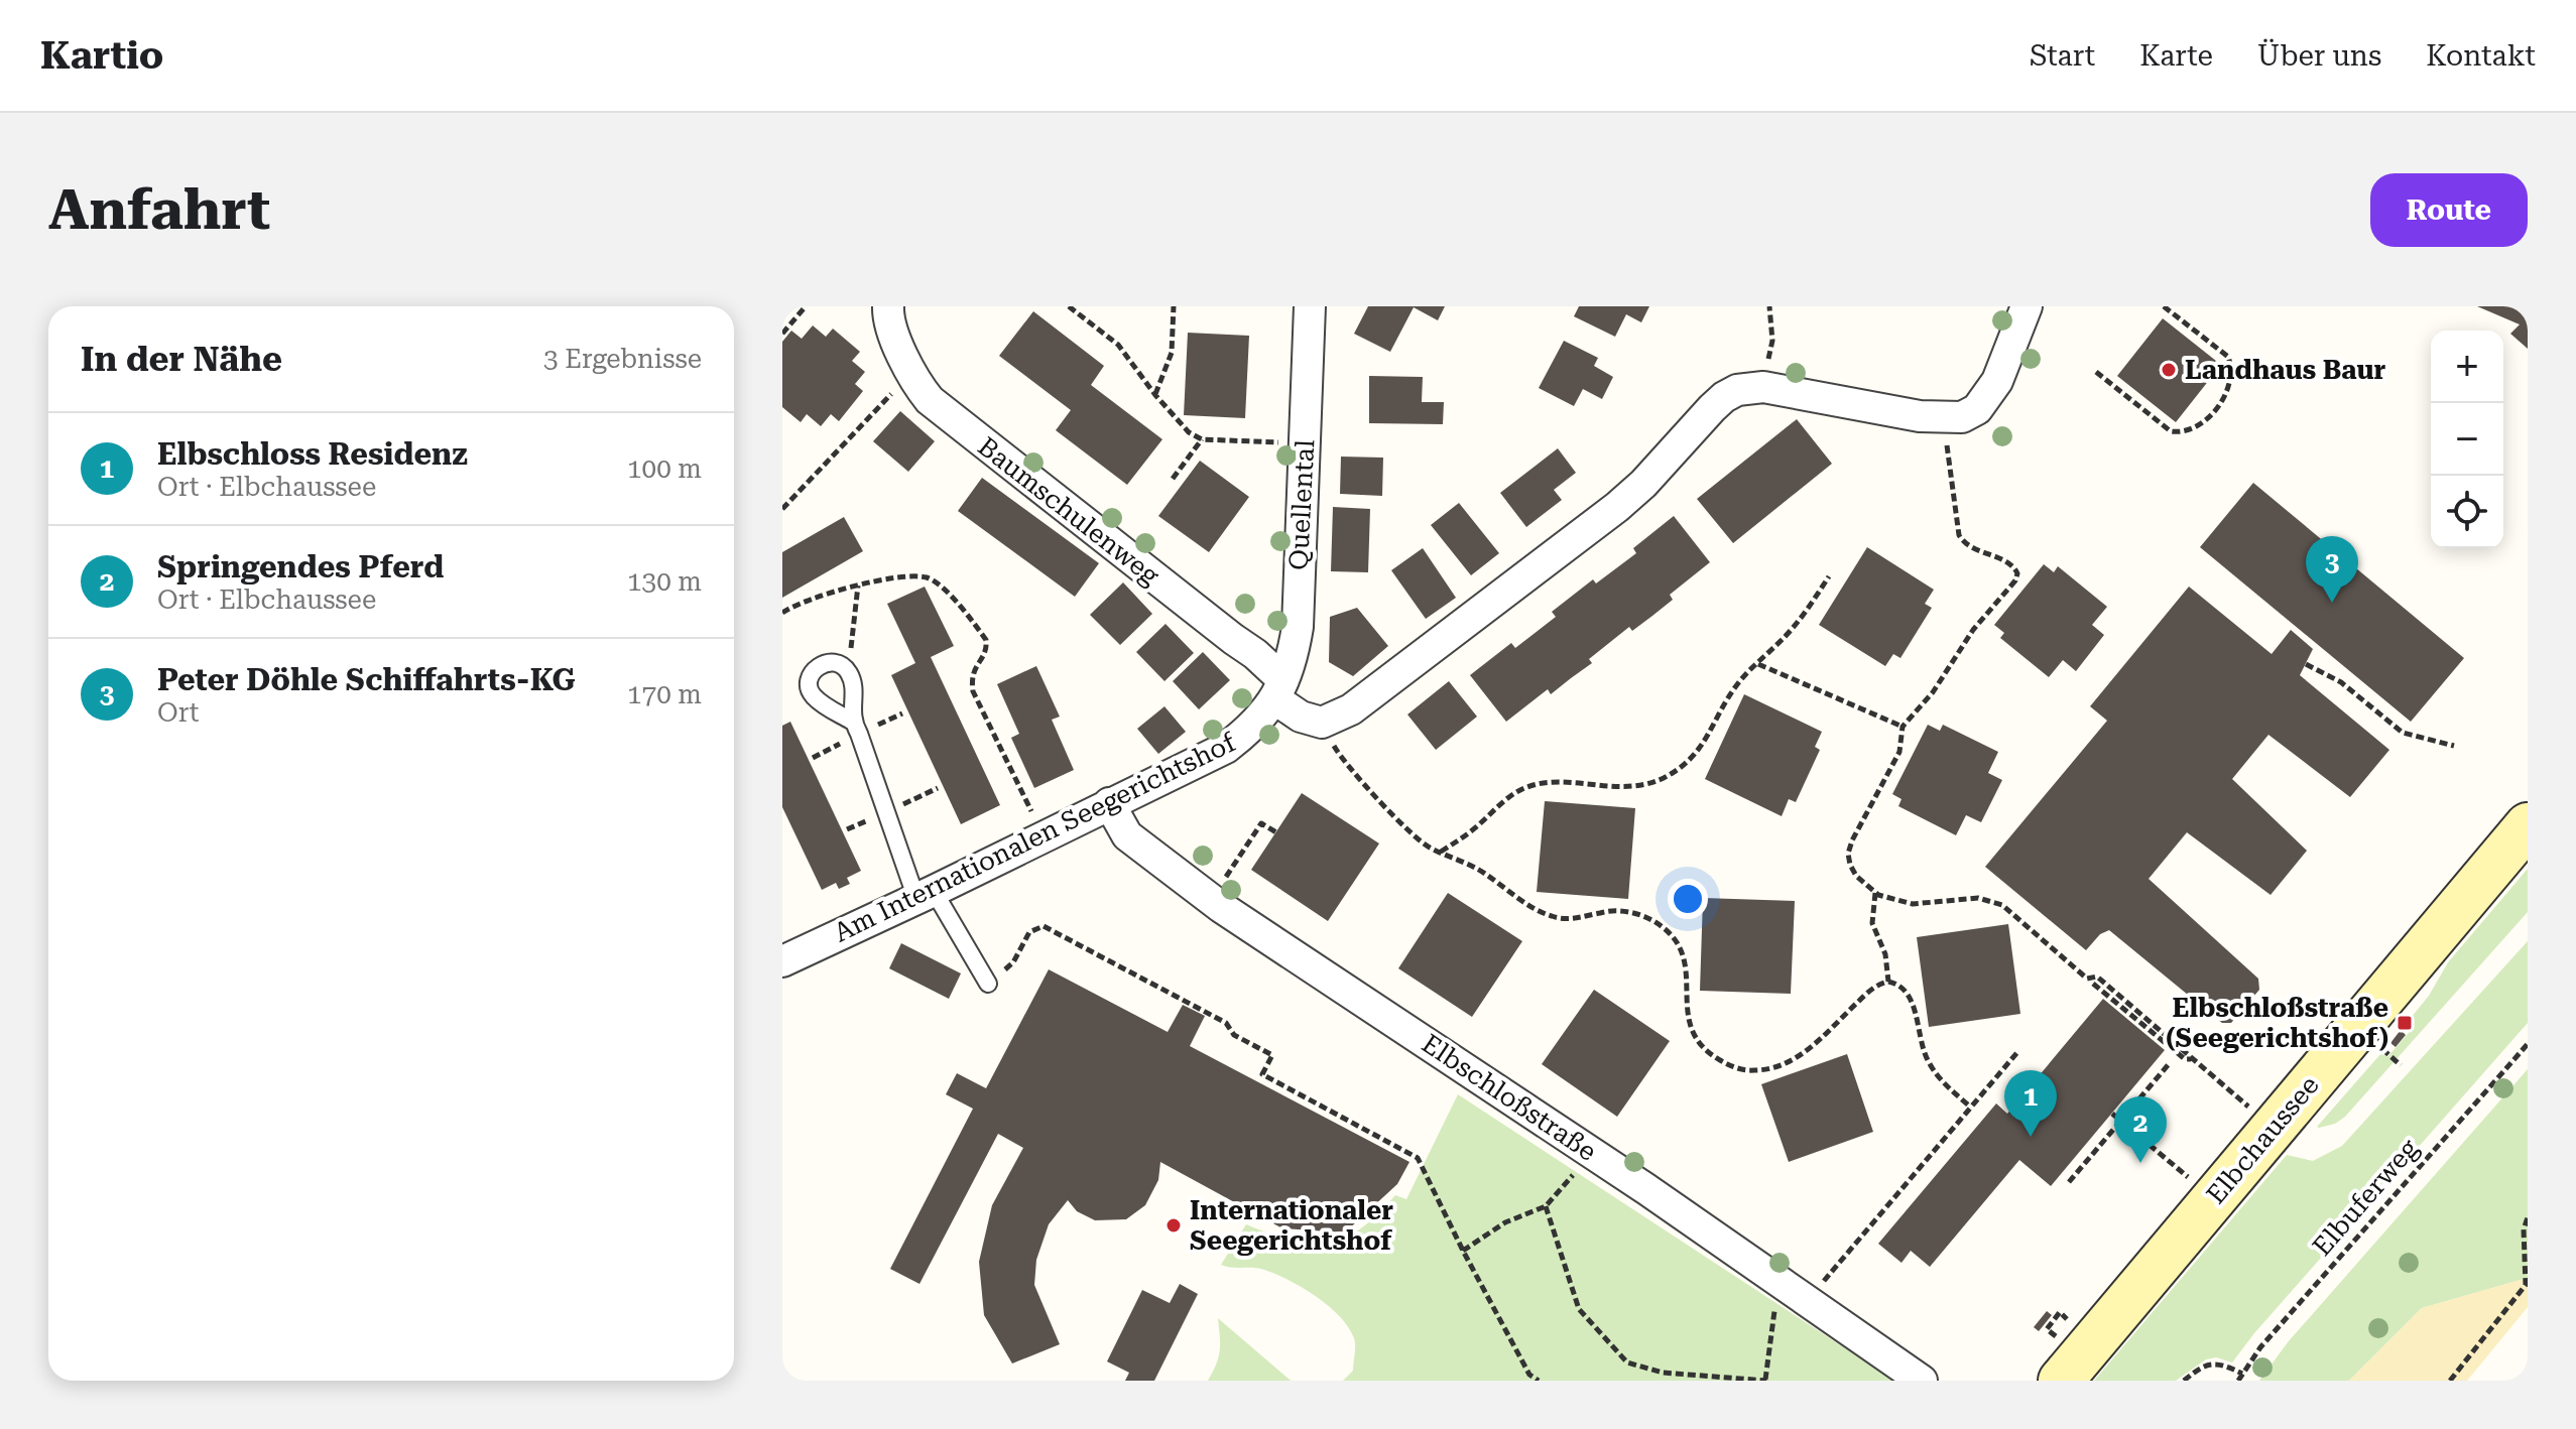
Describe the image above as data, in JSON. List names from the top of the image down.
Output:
{
  "streets": {
    "main road": ["Elbchaussee"],
    "street": [
      "Quellental",
      "Baumschulenweg",
      "Am Internationalen Seegerichtshof",
      "Elbschloßstraße"
    ],
    "path": ["Elbuferweg"]
  },
  "crossings": [
    ["Quellental", "Baumschulenweg"],
    ["Quellental", "Am Internationalen Seegerichtshof"],
    ["Baumschulenweg", "Am Internationalen Seegerichtshof"],
    ["Am Internationalen Seegerichtshof", "Elbschloßstraße"]
  ],
  "places": {
    "other": ["Landhaus Baur", "Internationaler Seegerichtshof"],
    "transit": ["Elbschloßstraße (Seegerichtshof)"]
  },
  "page": {
    "header": "Kartio",
    "nav": [
      "Start",
      "Karte",
      "Über uns",
      "Kontakt"
    ],
    "buttons": "Route",
    "title": "Anfahrt",
    "heading": ["In der Nähe", "3 Ergebnisse"],
    "map_buttons": ["+", "−"],
    "list": [
      {
        "mark": "1",
        "name": "Elbschloss Residenz",
        "note": "Ort · Elbchaussee",
        "value": "100 m"
      },
      {
        "mark": "2",
        "name": "Springendes Pferd",
        "note": "Ort · Elbchaussee",
        "value": "130 m"
      },
      {
        "mark": "3",
        "name": "Peter Döhle Schiffahrts-KG",
        "note": "Ort",
        "value": "170 m"
      }
    ],
    "pins": ["3", "1", "2"]
  }
}
